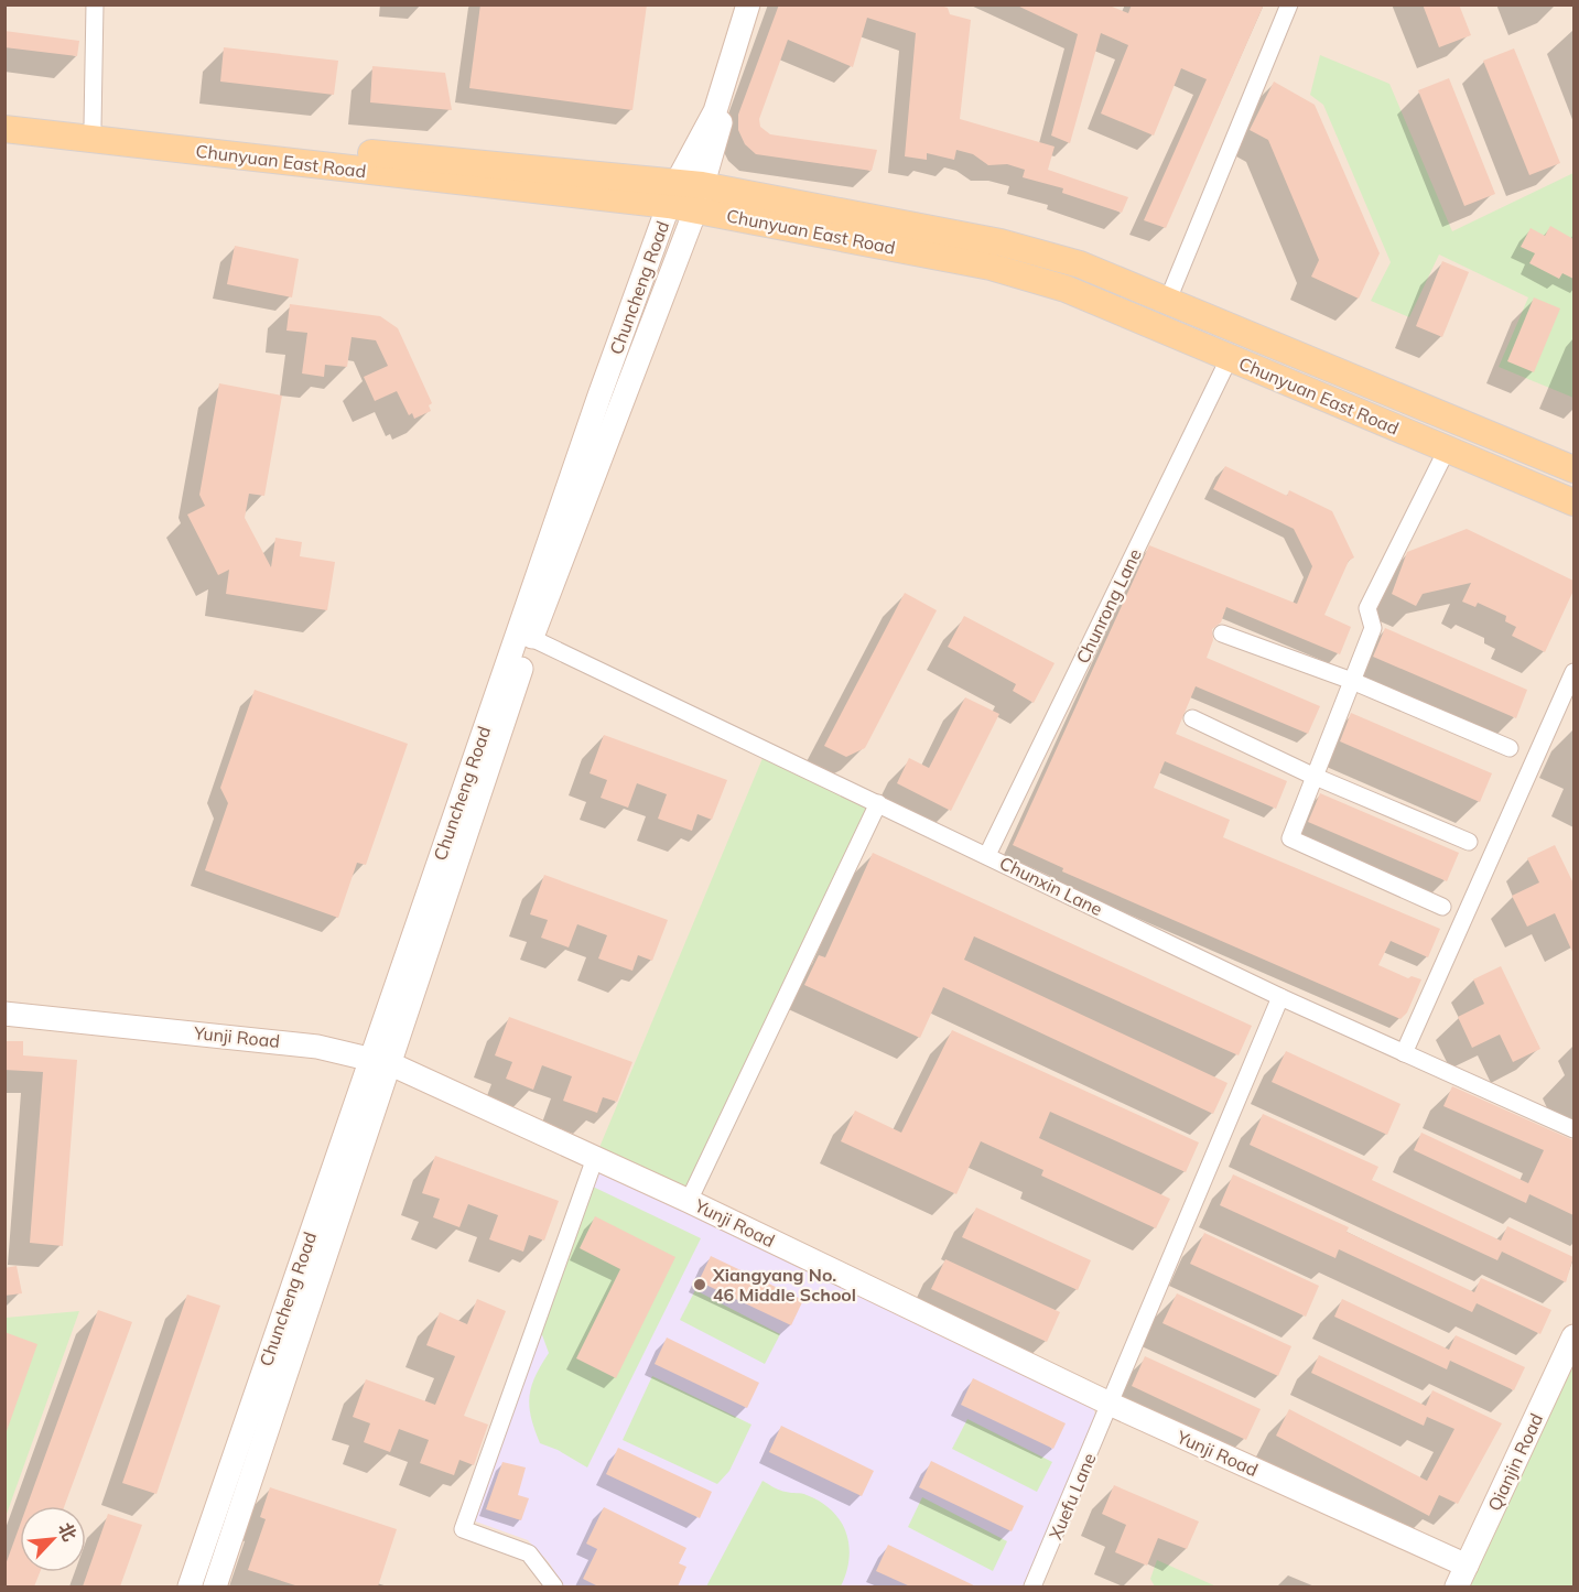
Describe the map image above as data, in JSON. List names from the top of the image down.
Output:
{
  "streets": {
    "main road": ["Chunyuan East Road"],
    "street": [
      "Chuncheng Road",
      "Chunrong Lane",
      "Chunxin Lane",
      "Yunji Road",
      "Qianjin Road",
      "Xuefu Lane"
    ]
  },
  "crossings": [
    ["Chunyuan East Road", "Chuncheng Road"],
    ["Chunyuan East Road", "Chunrong Lane"],
    ["Chuncheng Road", "Chunxin Lane"],
    ["Chuncheng Road", "Yunji Road"],
    ["Chunrong Lane", "Chunxin Lane"],
    ["Chunxin Lane", "Xuefu Lane"],
    ["Yunji Road", "Qianjin Road"],
    ["Yunji Road", "Xuefu Lane"]
  ],
  "places": ["Xiangyang No. 46 Middle School"],
  "north": "top right"
}
